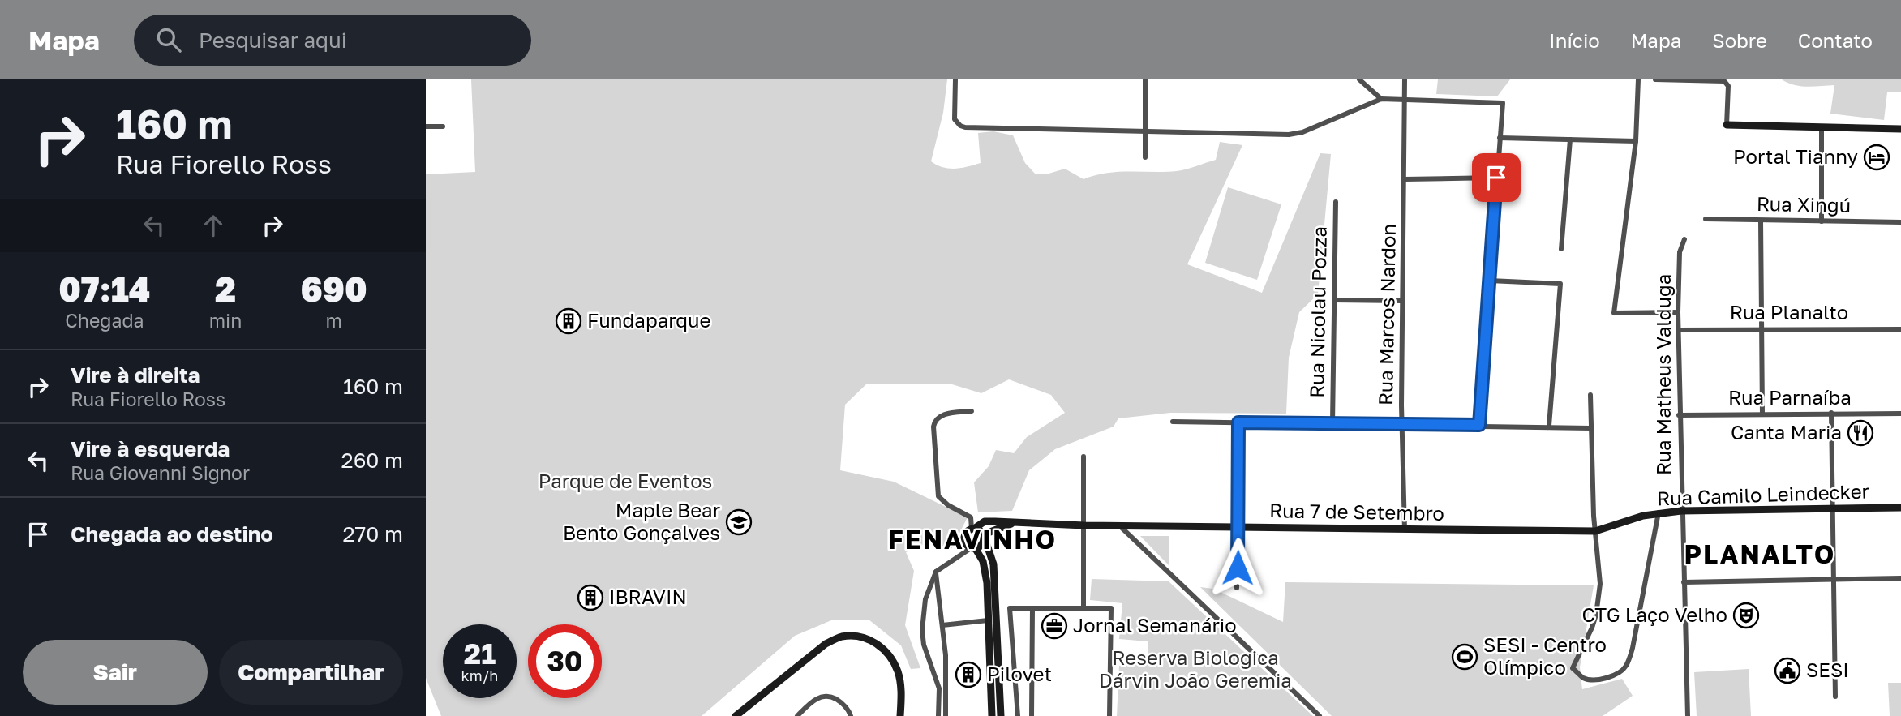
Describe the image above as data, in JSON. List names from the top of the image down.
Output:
{
  "streets": {
    "street": [
      "Rua Xingú",
      "Rua Nicolau Pozza",
      "Rua Planalto",
      "Rua Marcos Nardon",
      "Rua Matheus Valduga",
      "Rua Parnaíba",
      "Rua Camilo Leindecker",
      "Rua 7 de Setembro"
    ]
  },
  "crossings": [
    ["Rua Planalto", "Rua Matheus Valduga"],
    ["Rua Marcos Nardon", "Rua 7 de Setembro"],
    ["Rua Matheus Valduga", "Rua Parnaíba"],
    ["Rua Matheus Valduga", "Rua Camilo Leindecker"],
    ["Rua Camilo Leindecker", "Rua 7 de Setembro"]
  ],
  "districts": ["FENAVINHO", "PLANALTO"],
  "parks": ["Parque de Eventos", "Reserva Biologica Dárvin João Geremia"],
  "places": {
    "hotel": ["Portal Tianny"],
    "building": ["Fundaparque", "IBRAVIN", "Pilovet"],
    "restaurant": ["Canta Maria"],
    "school or university": ["Maple Bear Bento Gonçalves"],
    "theatre": ["CTG Laço Velho"],
    "office": ["Jornal Semanário"],
    "sports": ["SESI - Centro Olímpico"],
    "public building": ["SESI"]
  },
  "page": {
    "header": "Mapa",
    "search": "Pesquisar aqui",
    "nav": [
      "Início",
      "Mapa",
      "Sobre",
      "Contato"
    ],
    "turn": ["160 m", "Rua Fiorello Ross"],
    "eta": [
      "07:14",
      "Chegada",
      "2",
      "min",
      "690",
      "m"
    ],
    "list": [
      {
        "name": "Vire à direita",
        "note": "Rua Fiorello Ross",
        "value": "160 m"
      },
      {
        "name": "Vire à esquerda",
        "note": "Rua Giovanni Signor",
        "value": "260 m"
      },
      {
        "name": "Chegada ao destino",
        "value": "270 m"
      }
    ],
    "speed": "21 km/h",
    "limit": "30",
    "buttons": ["Sair", "Compartilhar"]
  }
}
